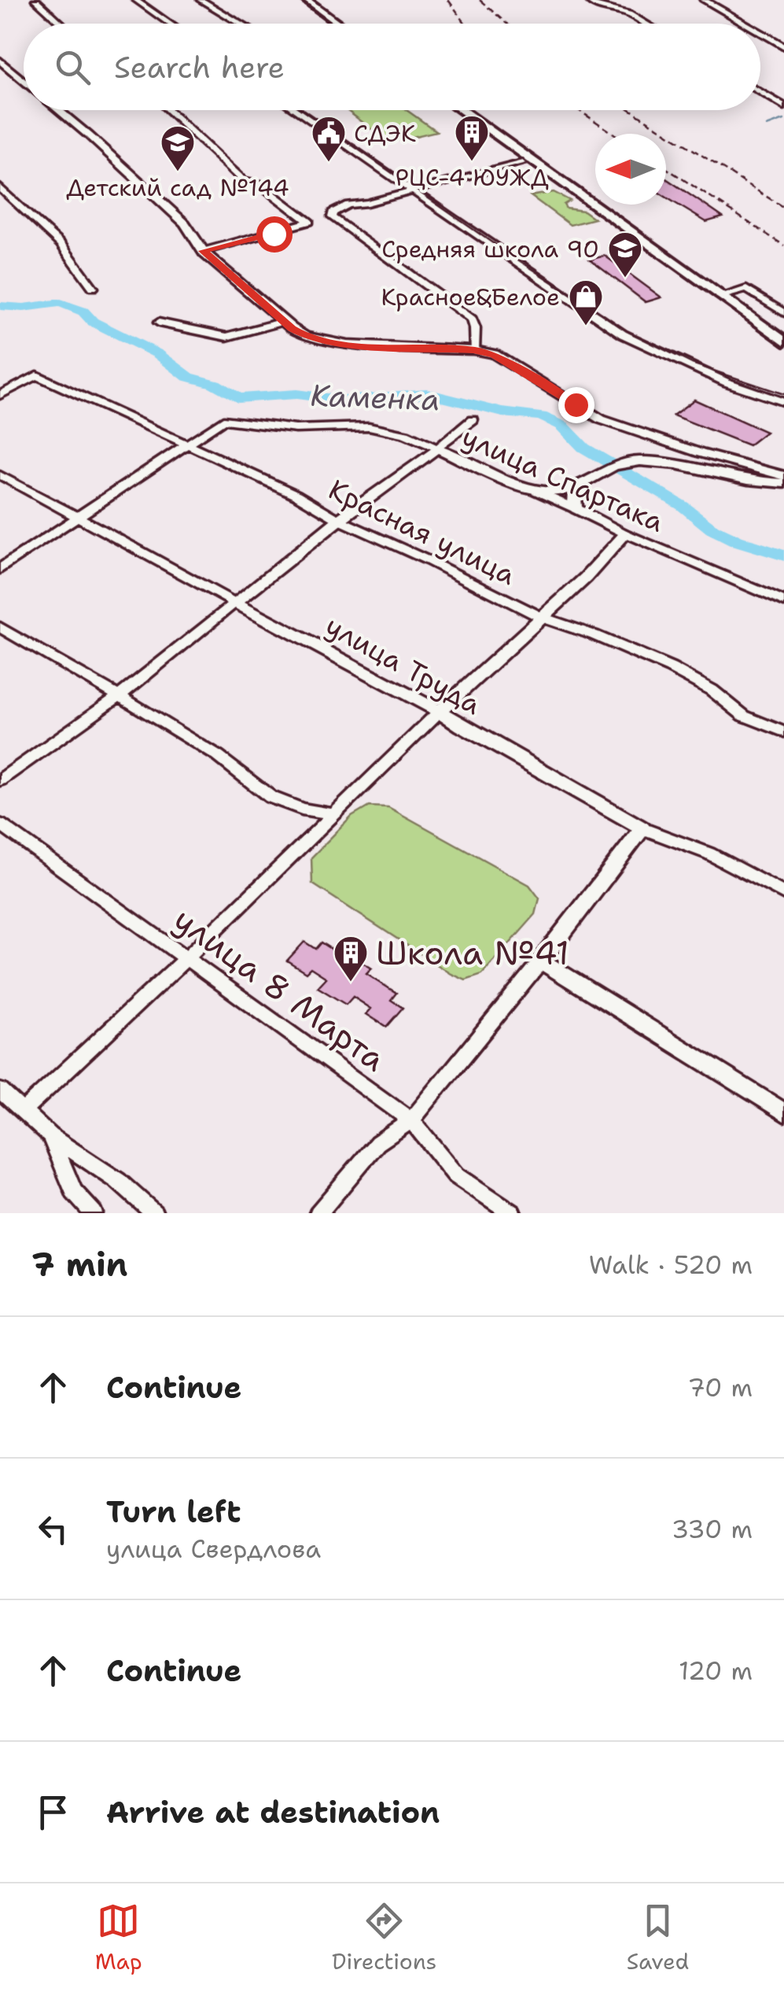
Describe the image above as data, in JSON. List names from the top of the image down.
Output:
{
  "streets": {
    "street": [
      "улица Спартака",
      "Красная улица",
      "улица Труда",
      "улица 8 Марта"
    ]
  },
  "crossings": [
    ["улица Спартака", "Красная улица"]
  ],
  "water": ["Каменка"],
  "places": {
    "building": ["РЦС-4 ЮУЖД", "Школа №41"],
    "public building": ["СДЭК"],
    "school or university": ["Детский сад №144", "Средняя школа 90"],
    "shop": ["Красное&Белое"]
  },
  "north": "left",
  "page": {
    "search": "Search here",
    "heading": ["7 min", "Walk · 520 m"],
    "list": [
      ["Continue", "70 m"],
      ["Turn left", "улица Свердлова", "330 m"],
      ["Continue", "120 m"],
      "Arrive at destination"
    ],
    "nav": ["Map", "Directions", "Saved"]
  }
}
